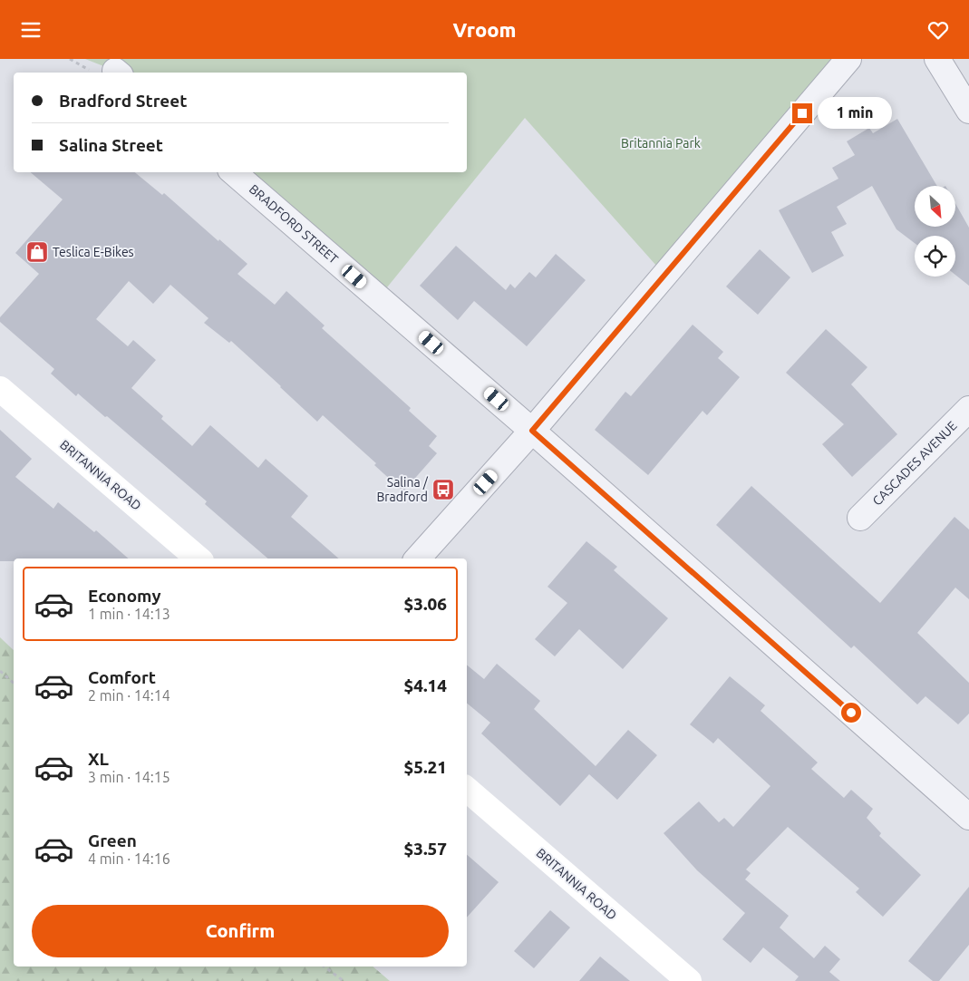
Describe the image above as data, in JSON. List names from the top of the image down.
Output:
{
  "streets": {
    "street": ["BRADFORD STREET", "CASCADES AVENUE", "BRITANNIA ROAD"]
  },
  "parks": ["Britannia Park"],
  "places": {
    "shop": ["Teslica E-Bikes"],
    "bus stop": ["Salina / Bradford"]
  },
  "north": "bottom right",
  "page": {
    "header": "Vroom",
    "banner": ["Bradford Street", "Salina Street"],
    "bubble": "1 min",
    "list": [
      {
        "name": "Economy",
        "note": "1 min · 14:13",
        "value": "$3.06"
      },
      {
        "name": "Comfort",
        "note": "2 min · 14:14",
        "value": "$4.14"
      },
      {
        "name": "XL",
        "note": "3 min · 14:15",
        "value": "$5.21"
      },
      {
        "name": "Green",
        "note": "4 min · 14:16",
        "value": "$3.57"
      }
    ],
    "buttons": "Confirm"
  }
}
